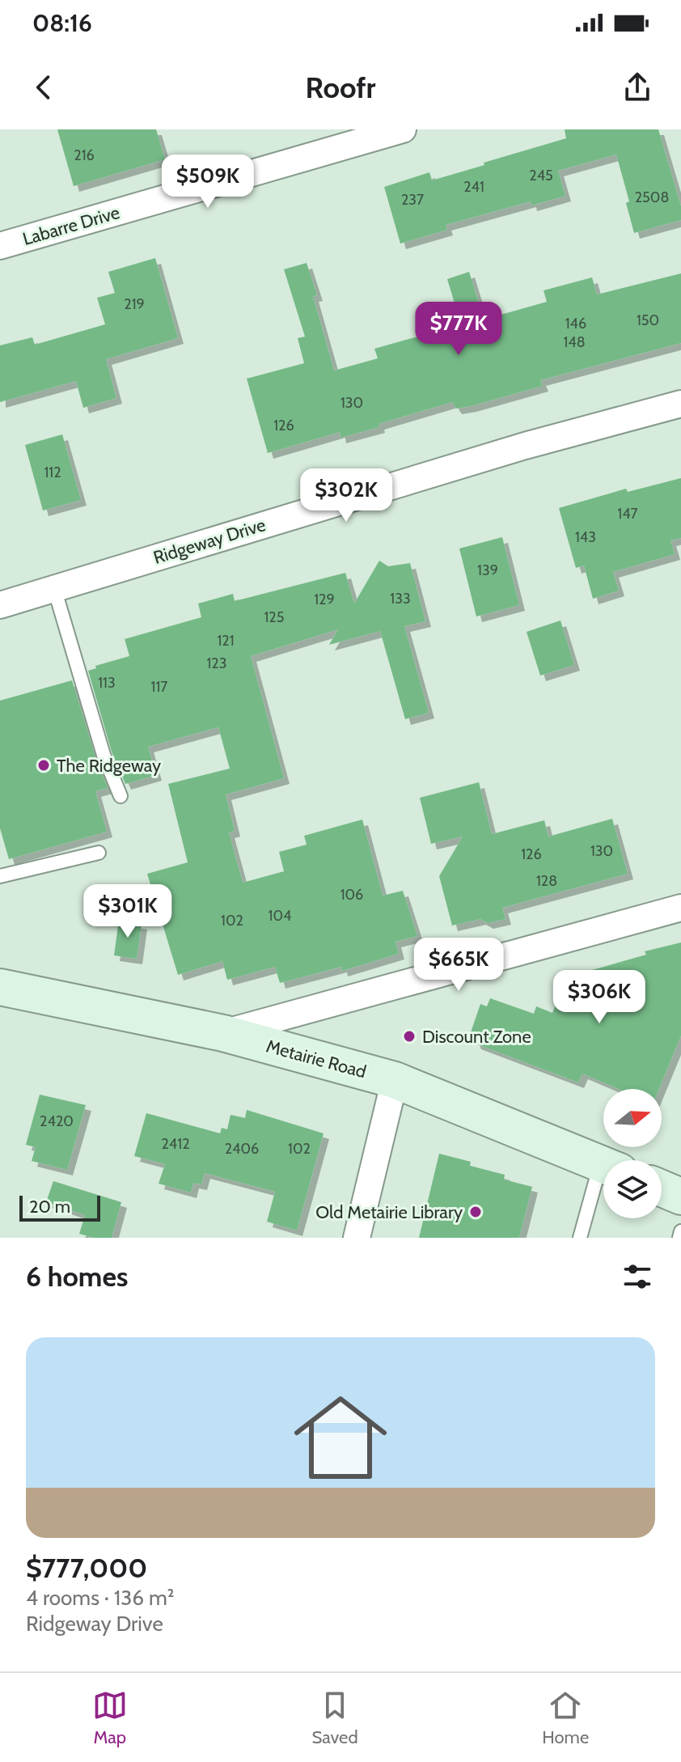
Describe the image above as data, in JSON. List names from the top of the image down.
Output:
{
  "streets": {
    "main road": ["Metairie Road"],
    "street": ["Labarre Drive", "Ridgeway Drive"]
  },
  "places": ["The Ridgeway", "Discount Zone", "Old Metairie Library"],
  "house_numbers": [
    "216",
    "245",
    "241",
    "2508",
    "237",
    "219",
    "150",
    "146",
    "148",
    "130",
    "126",
    "112",
    "147",
    "143",
    "139",
    "133",
    "129",
    "125",
    "121",
    "123",
    "113",
    "117",
    "130",
    "126",
    "128",
    "106",
    "104",
    "102",
    "2420",
    "2412",
    "2406",
    "102"
  ],
  "scale_bar": "20 m",
  "north": "right",
  "page": {
    "status": "08:16",
    "header": "Roofr",
    "price": [
      "$509K",
      "$777K",
      "$302K",
      "$301K",
      "$665K",
      "$306K"
    ],
    "scale": "20 m",
    "heading": "6 homes",
    "list": [
      {
        "name": "$777,000",
        "note": "4 rooms · 136 m² · Ridgeway Drive"
      }
    ],
    "tabs": ["Map", "Saved", "Home"]
  }
}
